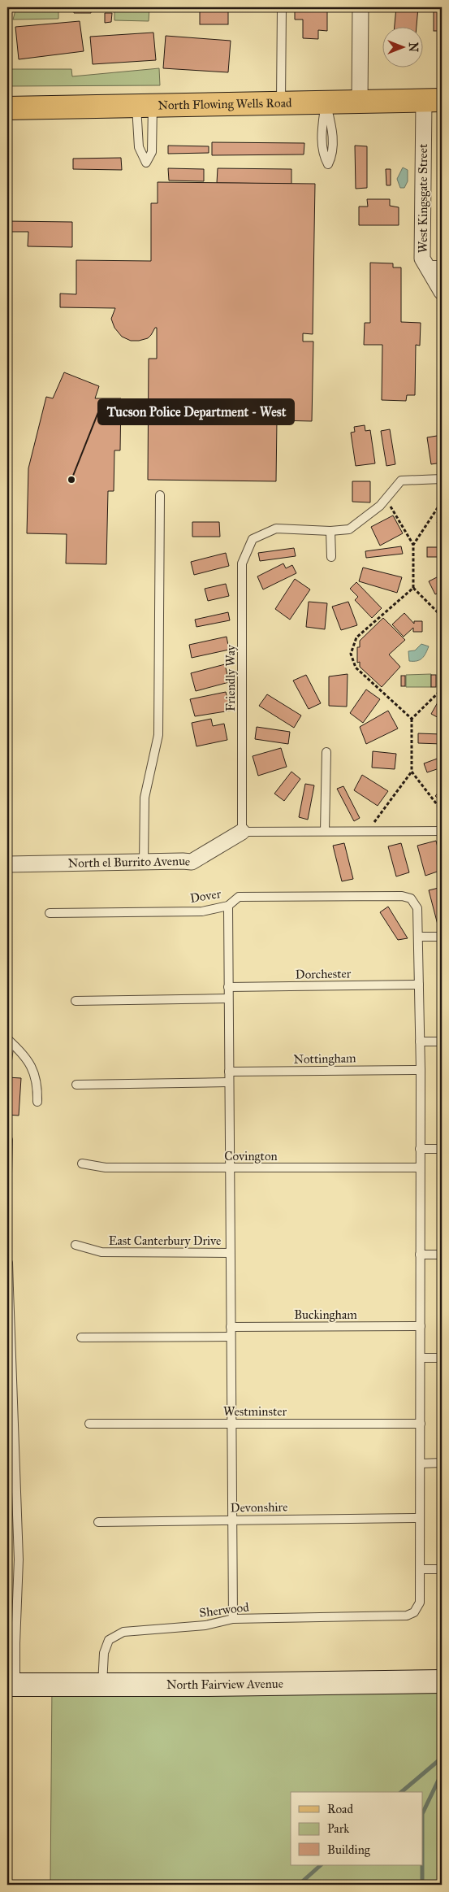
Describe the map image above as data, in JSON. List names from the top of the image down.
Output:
{
  "streets": {
    "main road": ["North Flowing Wells Road"],
    "street": ["West Kingsgate Street", "North el Burrito Avenue", "North Fairview Avenue"],
    "lane": [
      "Friendly Way",
      "Dover",
      "Dorchester",
      "Nottingham",
      "Covington",
      "East Canterbury Drive",
      "Buckingham",
      "Westminster",
      "Devonshire",
      "Sherwood"
    ]
  },
  "crossings": [
    ["North Flowing Wells Road", "West Kingsgate Street"],
    ["Friendly Way", "North el Burrito Avenue"],
    ["Sherwood", "North Fairview Avenue"]
  ],
  "places": ["Tucson Police Department - West"],
  "legend": ["Road", "Park", "Building"],
  "north": "right"
}
